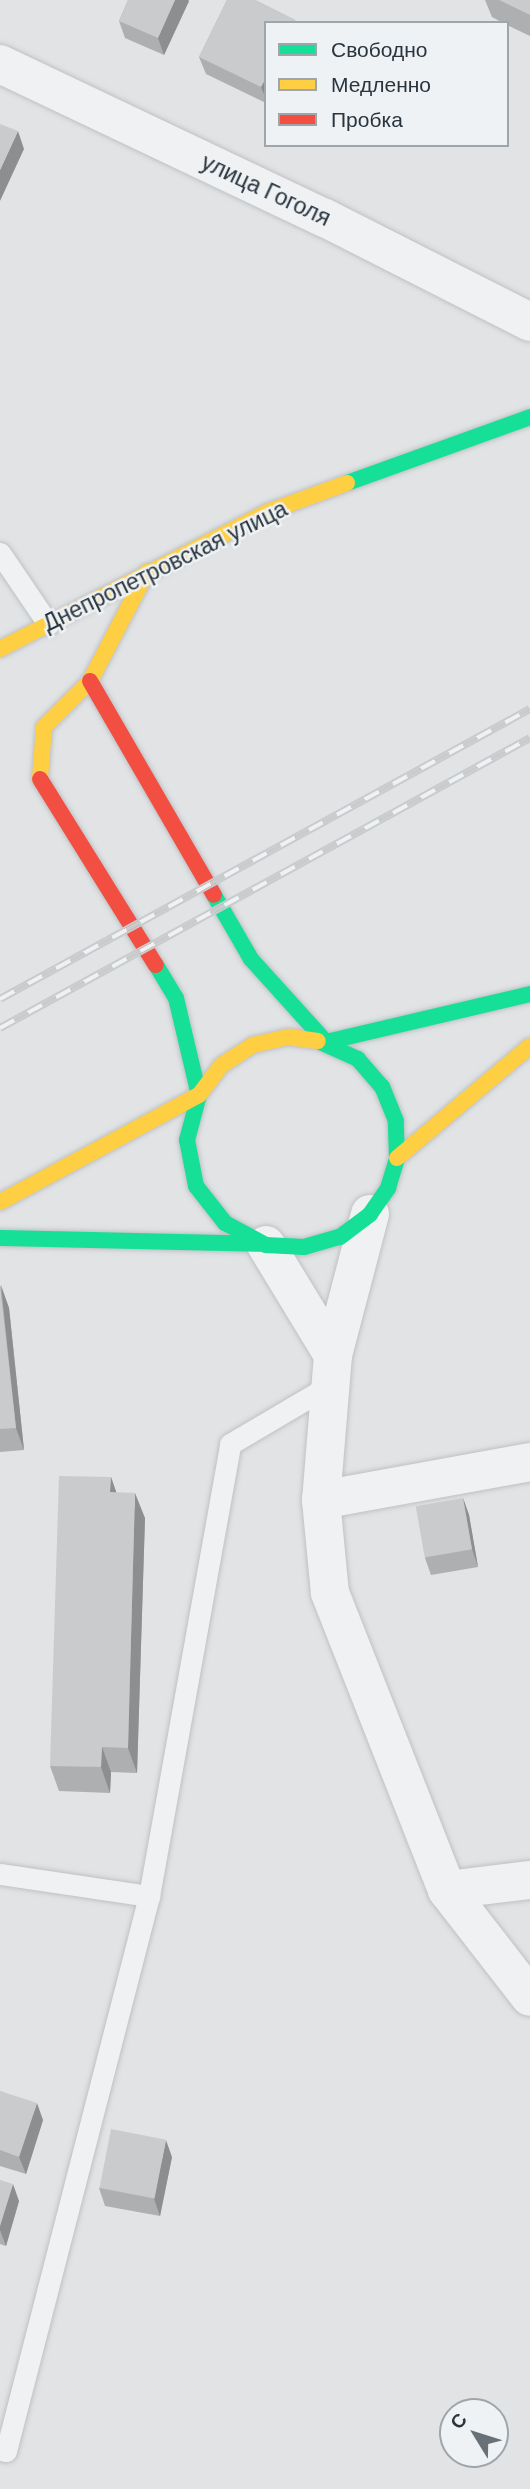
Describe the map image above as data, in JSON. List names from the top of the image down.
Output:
{
  "streets": {
    "main road": ["Днепропетровская улица"],
    "street": ["улица Гоголя"]
  },
  "legend": ["Свободно", "Медленно", "Пробка"],
  "north": "top left"
}
